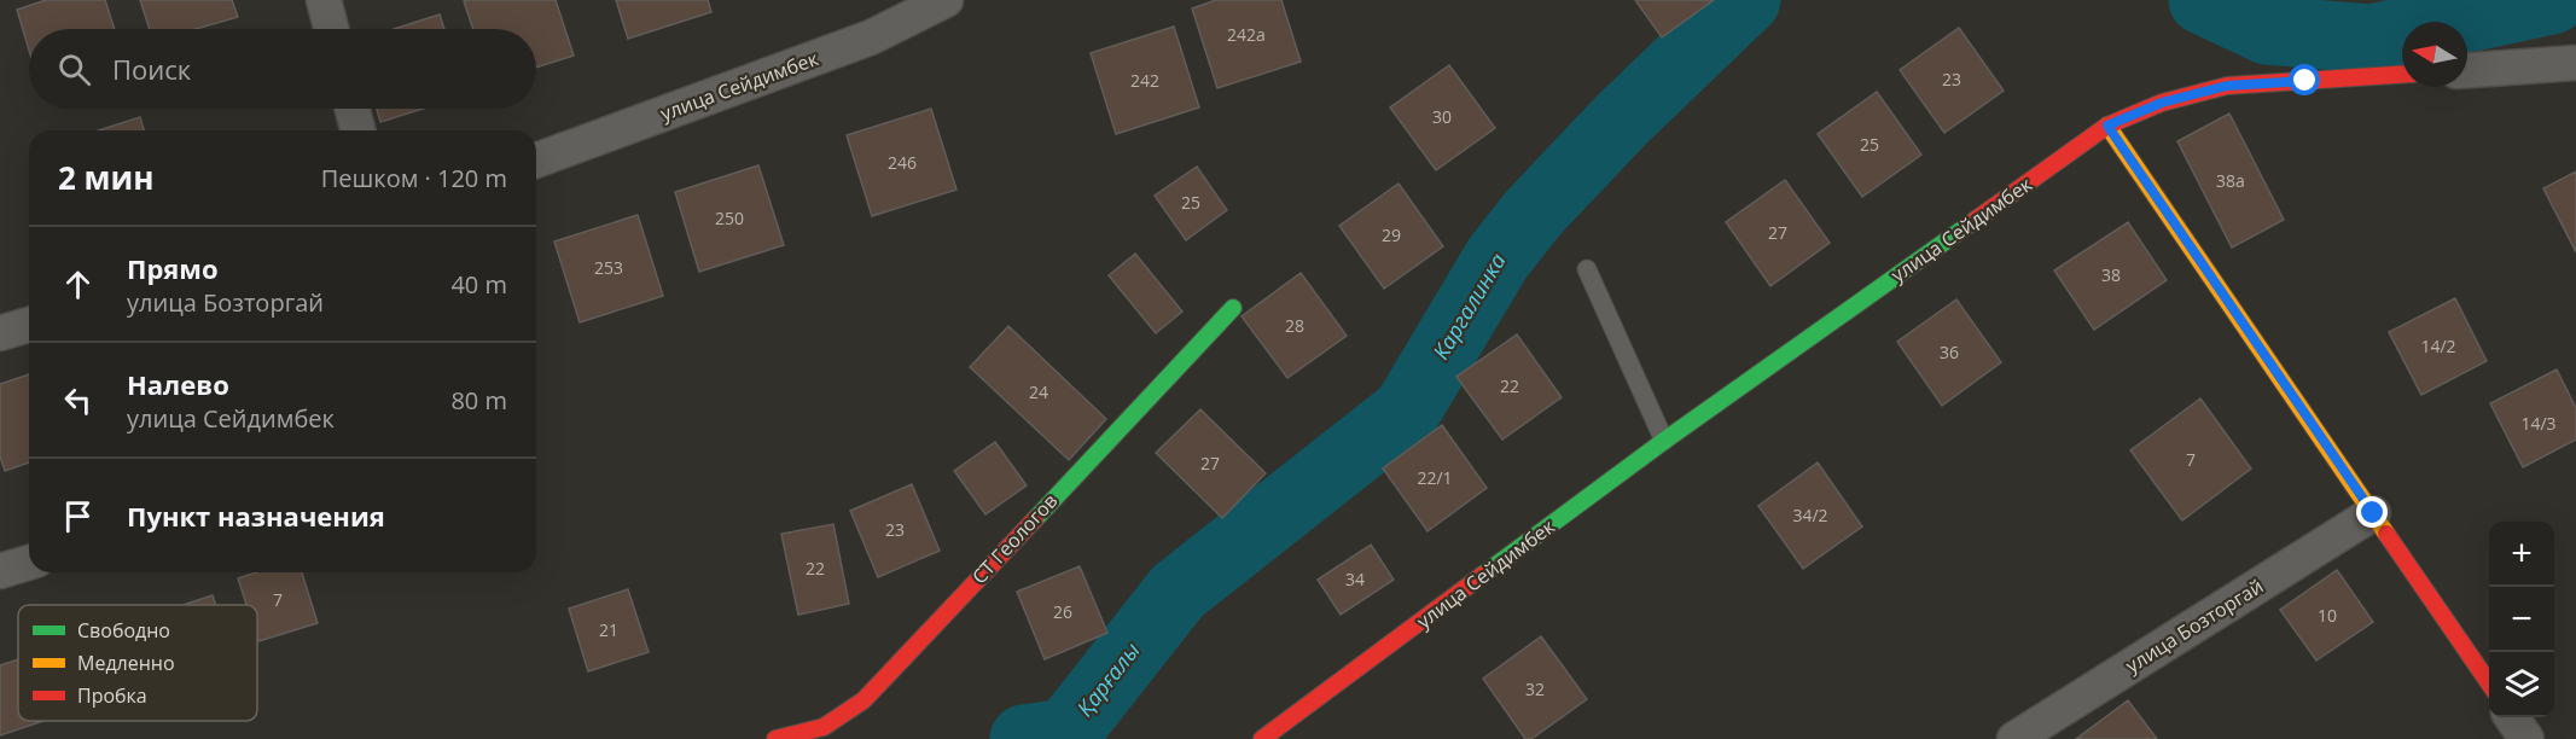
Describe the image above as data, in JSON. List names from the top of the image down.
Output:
{
  "streets": {
    "street": ["улица Сейдимбек", "СТ Геологов", "улица Бозторгай"]
  },
  "water": ["Каргалинка", "Қарғалы"],
  "house_numbers": [
    "242а",
    "23",
    "242",
    "30",
    "25",
    "246",
    "38а",
    "25",
    "250",
    "27",
    "29",
    "253",
    "38",
    "28",
    "14/2",
    "36",
    "22",
    "24",
    "14/3",
    "7",
    "27",
    "22/1",
    "34/2",
    "23",
    "22",
    "34",
    "7",
    "26",
    "10",
    "21",
    "32"
  ],
  "legend": ["Свободно", "Медленно", "Пробка"],
  "north": "left",
  "page": {
    "search": "Поиск",
    "heading": ["2 мин", "Пешком · 120 m"],
    "list": [
      ["Прямо", "улица Бозторгай", "40 m"],
      ["Налево", "улица Сейдимбек", "80 m"],
      "Пункт назначения"
    ],
    "map_buttons": ["+", "−"]
  }
}
